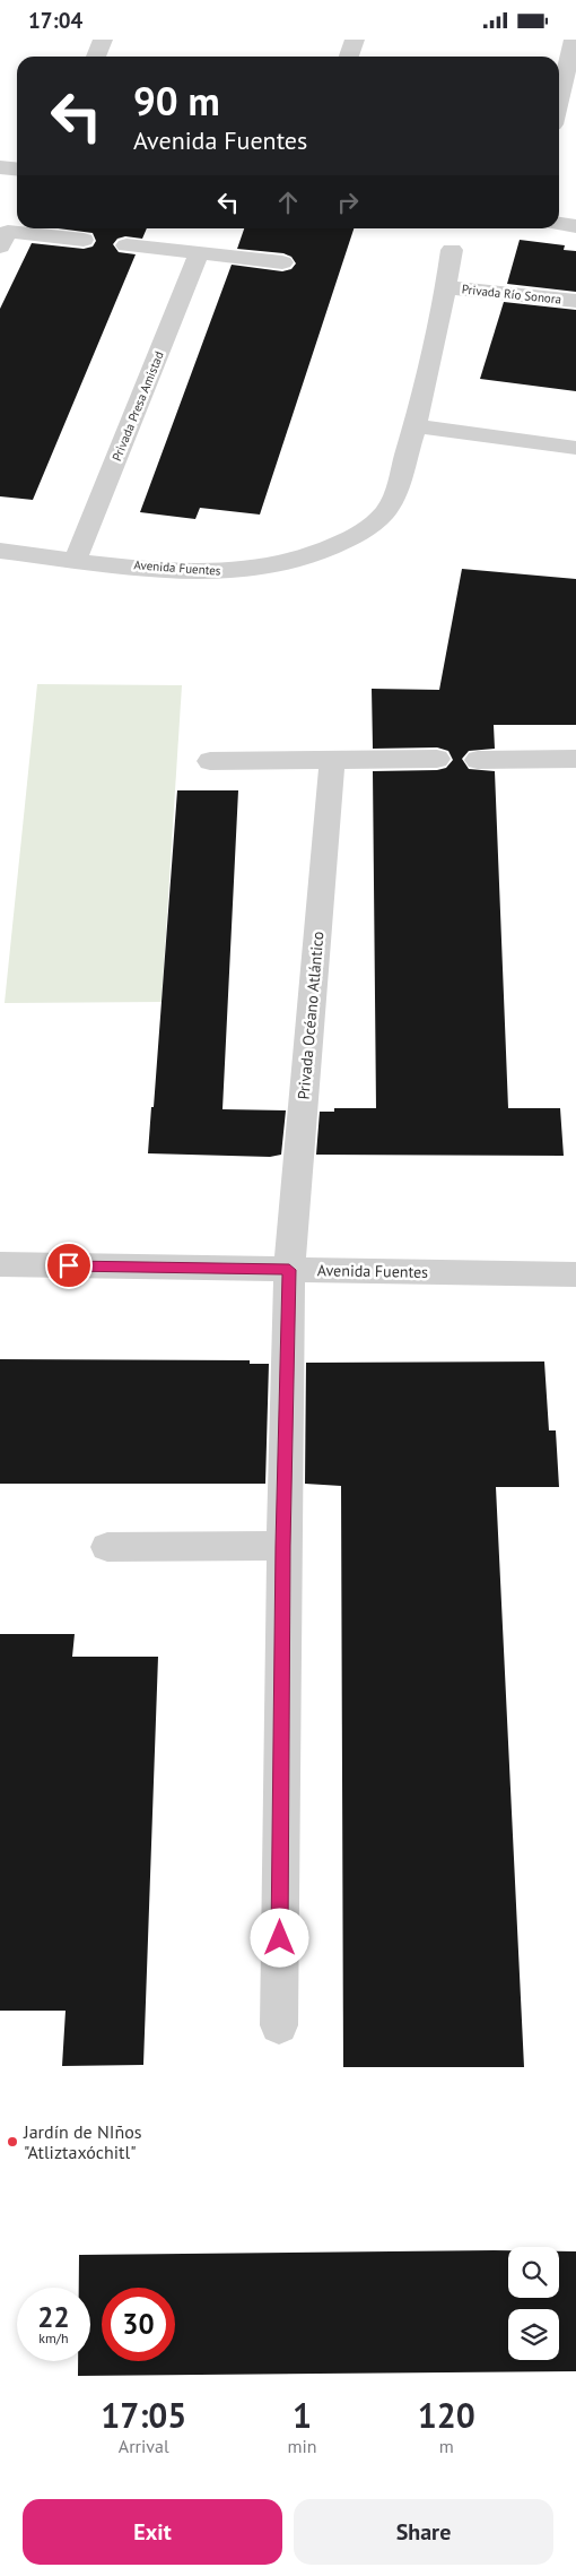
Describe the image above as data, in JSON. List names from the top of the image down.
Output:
{
  "streets": {
    "street": [
      "Privada Río Sonora",
      "Privada Presa Amistad",
      "Avenida Fuentes",
      "Privada Océano Atlántico"
    ]
  },
  "crossings": [
    ["Privada Río Sonora", "Avenida Fuentes"],
    ["Privada Presa Amistad", "Avenida Fuentes"],
    ["Avenida Fuentes", "Privada Océano Atlántico"]
  ],
  "places": ["Jardín de NIños \"Atliztaxóchitl\""],
  "page": {
    "status": "17:04",
    "turn": ["90 m", "Avenida Fuentes"],
    "speed": "22 km/h",
    "limit": "30",
    "eta": [
      "17:05",
      "Arrival",
      "1",
      "min",
      "120",
      "m"
    ],
    "buttons": ["Exit", "Share"]
  }
}
